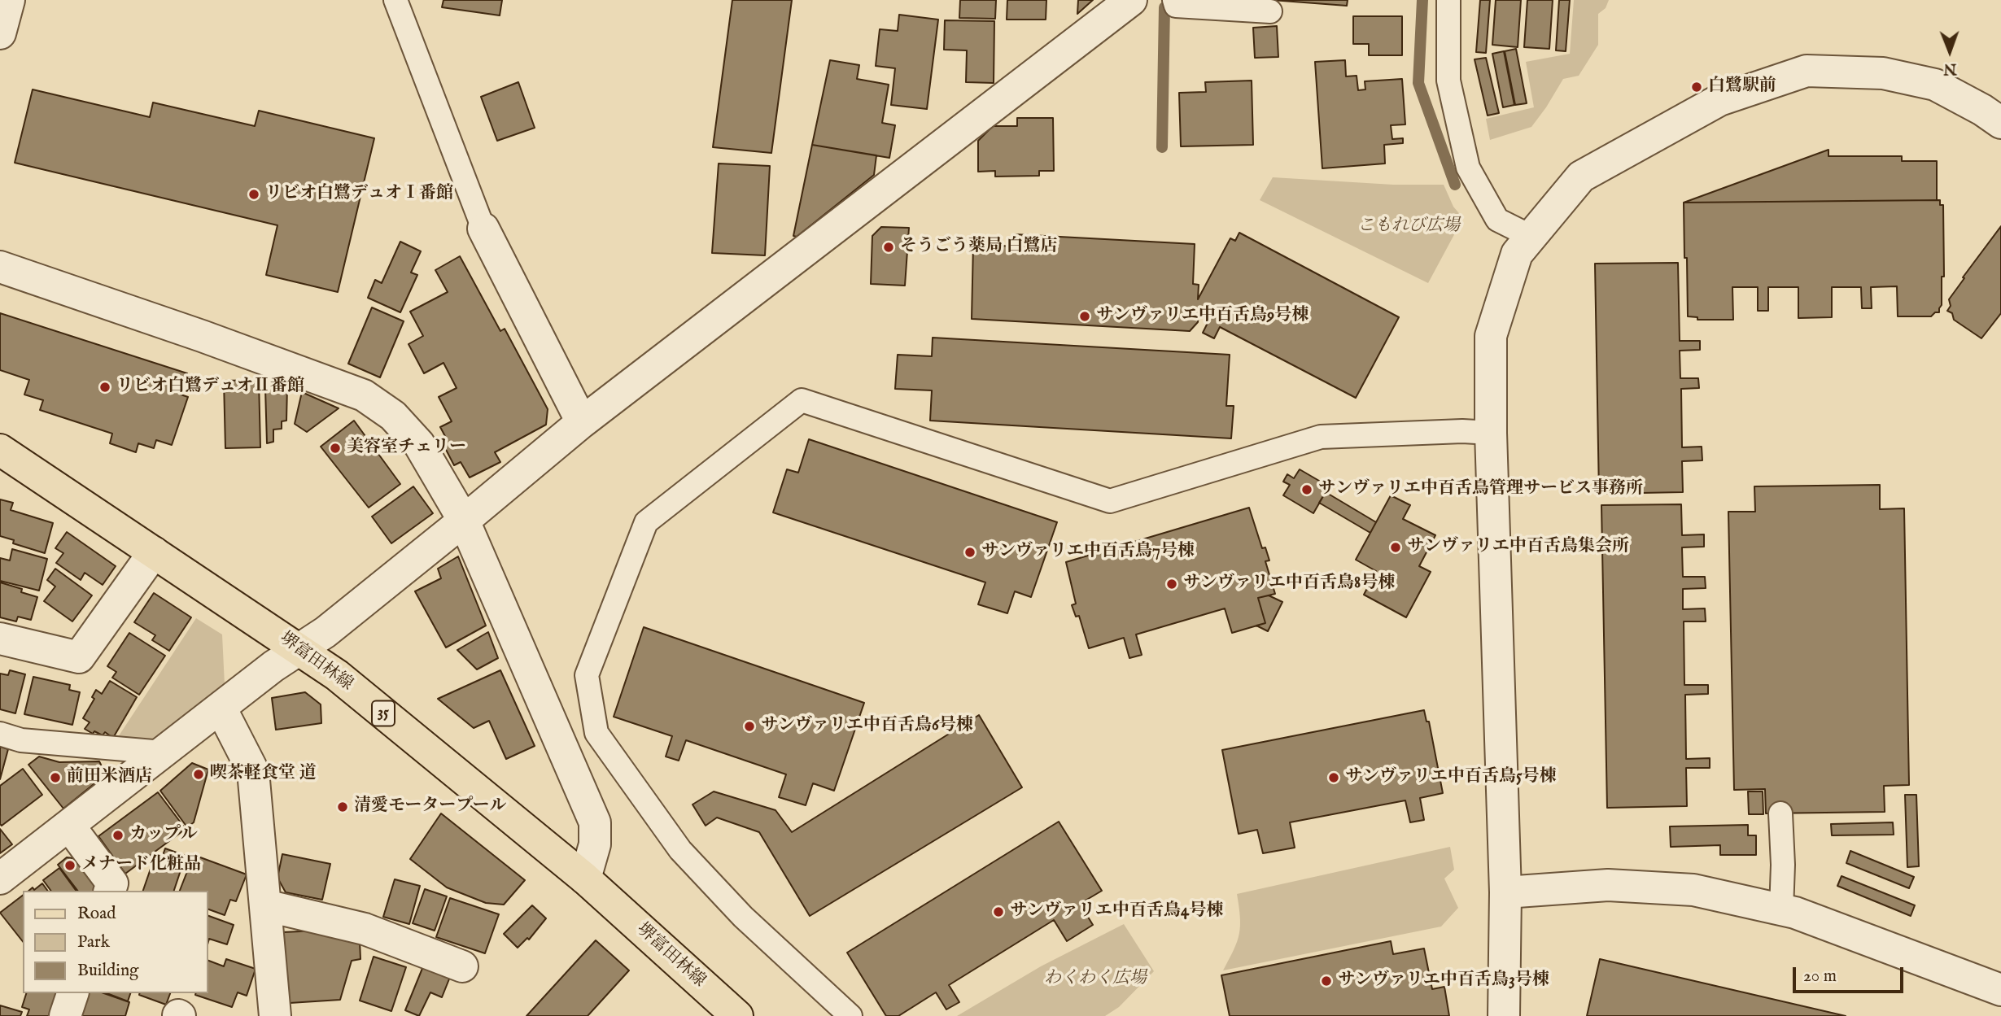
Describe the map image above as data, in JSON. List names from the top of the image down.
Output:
{
  "streets": {
    "main road": ["堺富田林線", "35"]
  },
  "parks": ["こもれび広場", "わくわく広場"],
  "places": [
    "白鷺駅前",
    "リビオ白鷺デュオⅠ番館",
    "そうごう薬局 白鷺店",
    "サンヴァリエ中百舌鳥9号棟",
    "リビオ白鷺デュオⅡ番館",
    "美容室チェリー",
    "サンヴァリエ中百舌鳥管理サービス事務所",
    "サンヴァリエ中百舌鳥集会所",
    "サンヴァリエ中百舌鳥7号棟",
    "サンヴァリエ中百舌鳥8号棟",
    "サンヴァリエ中百舌鳥6号棟",
    "喫茶軽食堂 道",
    "前田米酒店",
    "サンヴァリエ中百舌鳥5号棟",
    "清愛モータープール",
    "カップル",
    "メナード化粧品",
    "サンヴァリエ中百舌鳥4号棟",
    "サンヴァリエ中百舌鳥3号棟"
  ],
  "legend": ["Road", "Park", "Building"],
  "scale_bar": "20 m",
  "north": "bottom"
}
